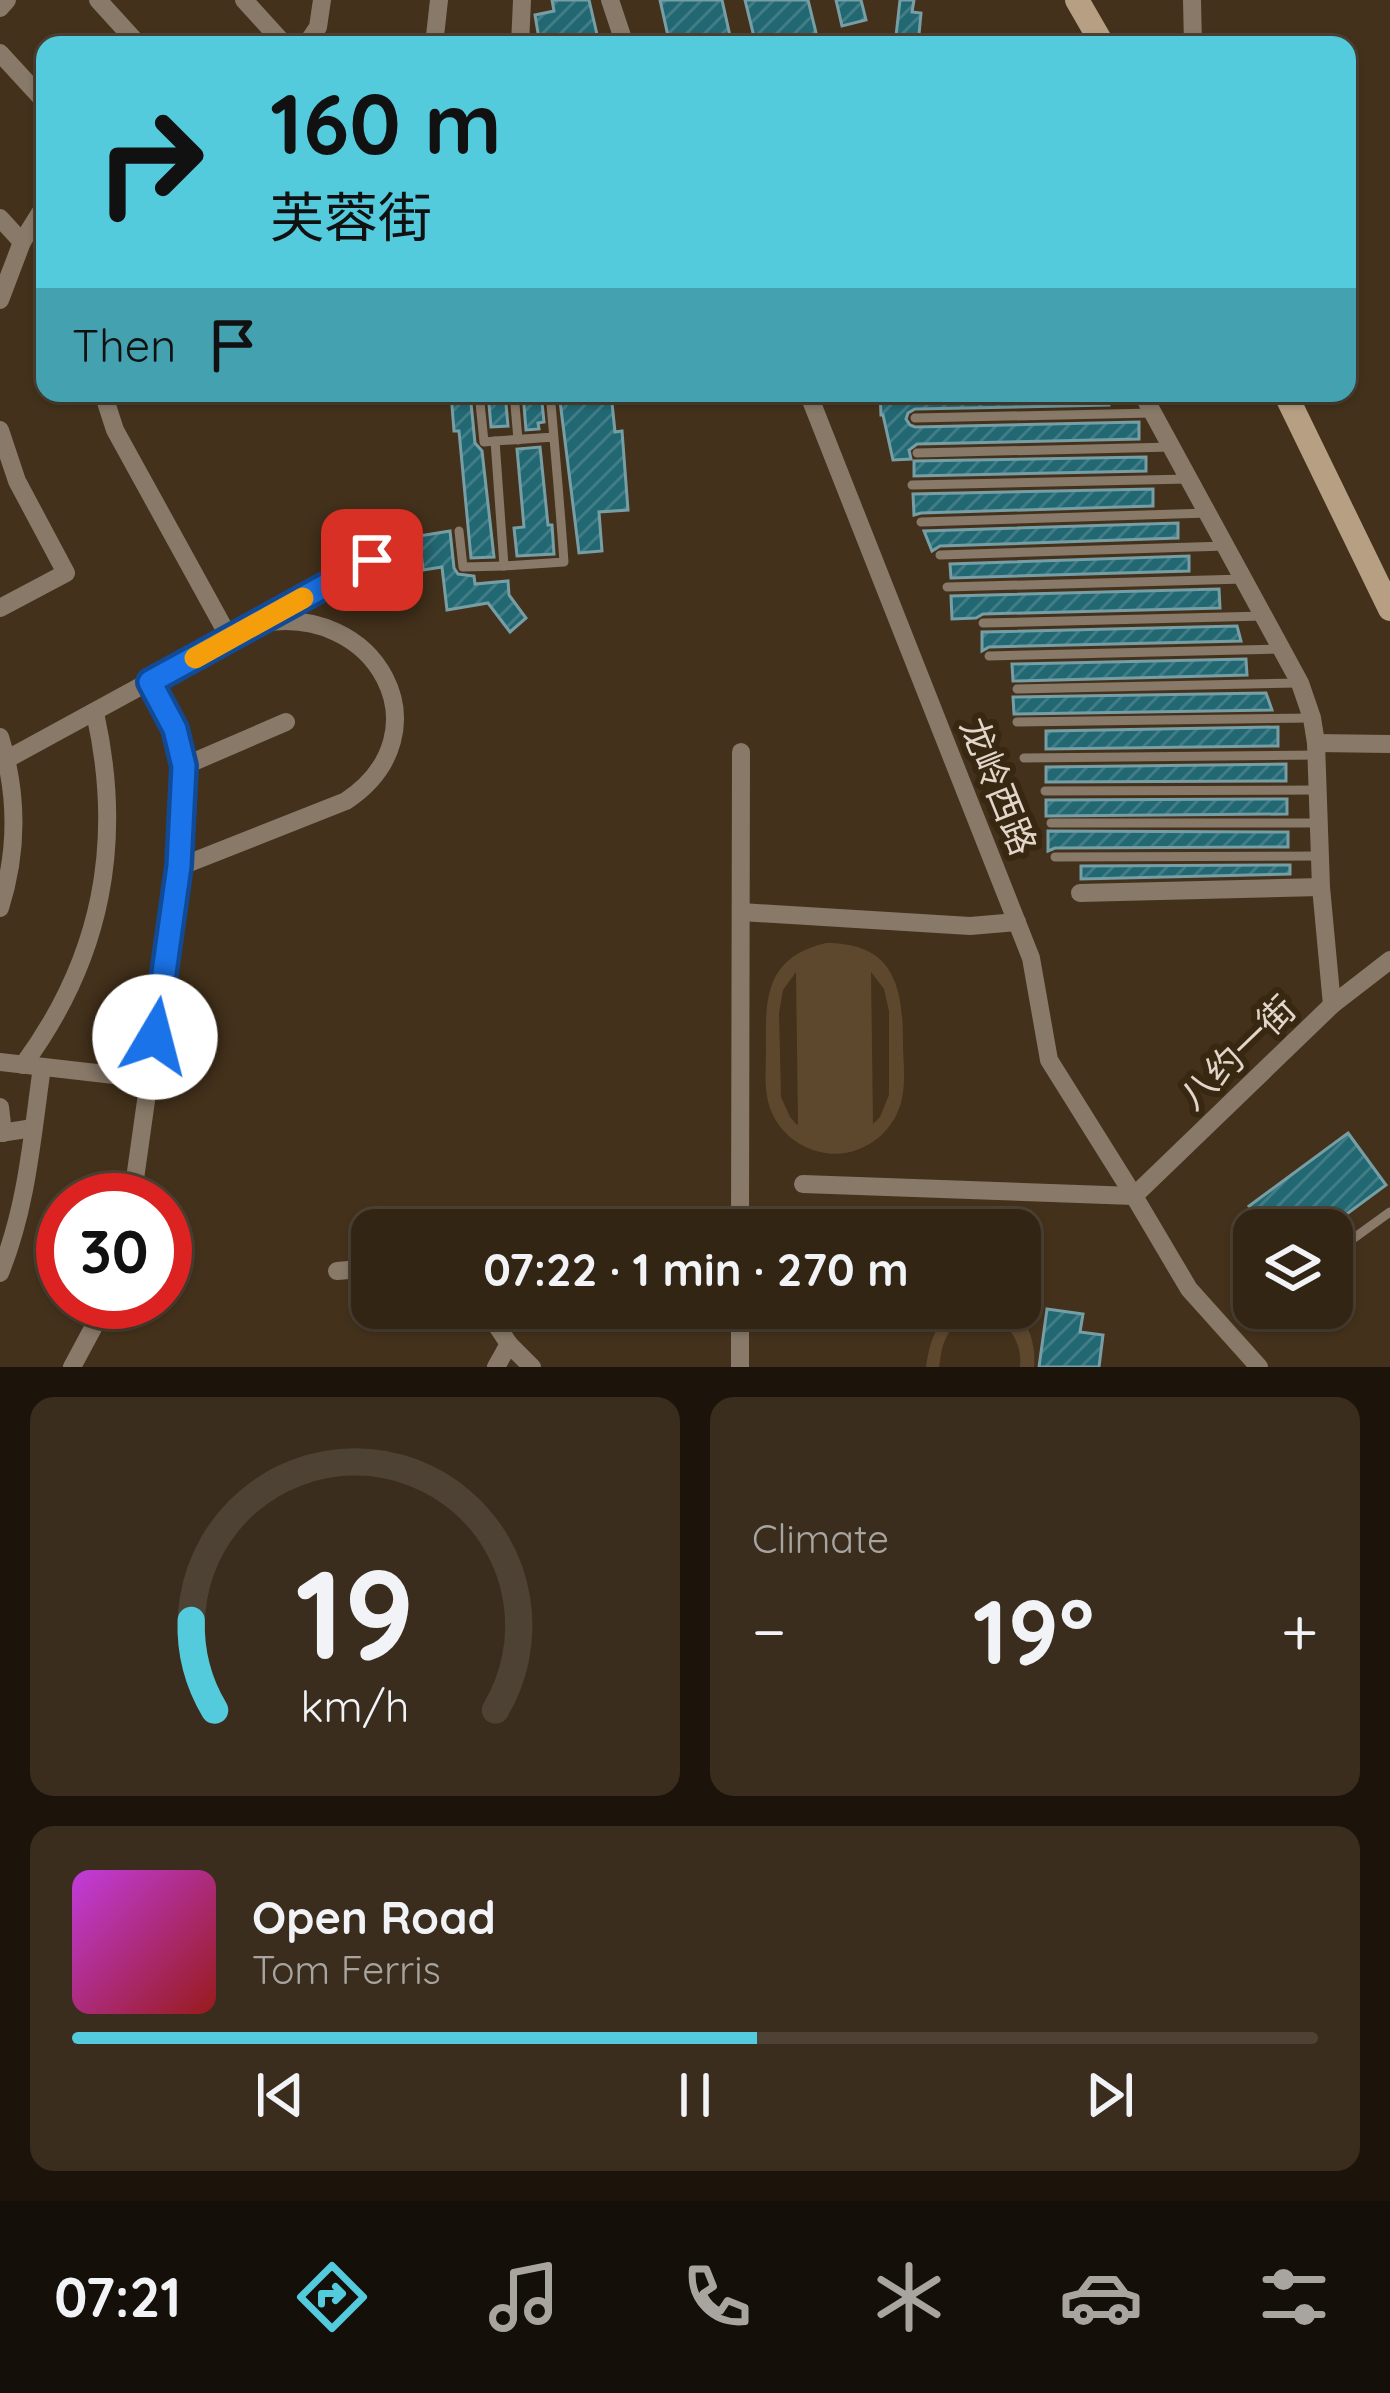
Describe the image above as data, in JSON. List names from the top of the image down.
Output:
{
  "streets": {
    "street": ["龙岭西路", "八约一街"]
  },
  "crossings": [
    ["龙岭西路", "八约一街"]
  ],
  "page": {
    "turn": ["160 m", "芙蓉街"],
    "then": "Then",
    "limit": "30",
    "trip": "07:22 · 1 min · 270 m",
    "tile": "Climate",
    "heat": ["−", "19°", "+"],
    "song": ["Open Road", "Tom Ferris"],
    "tabs": "07:21",
    "gauge": ["19", "km/h"]
  }
}
